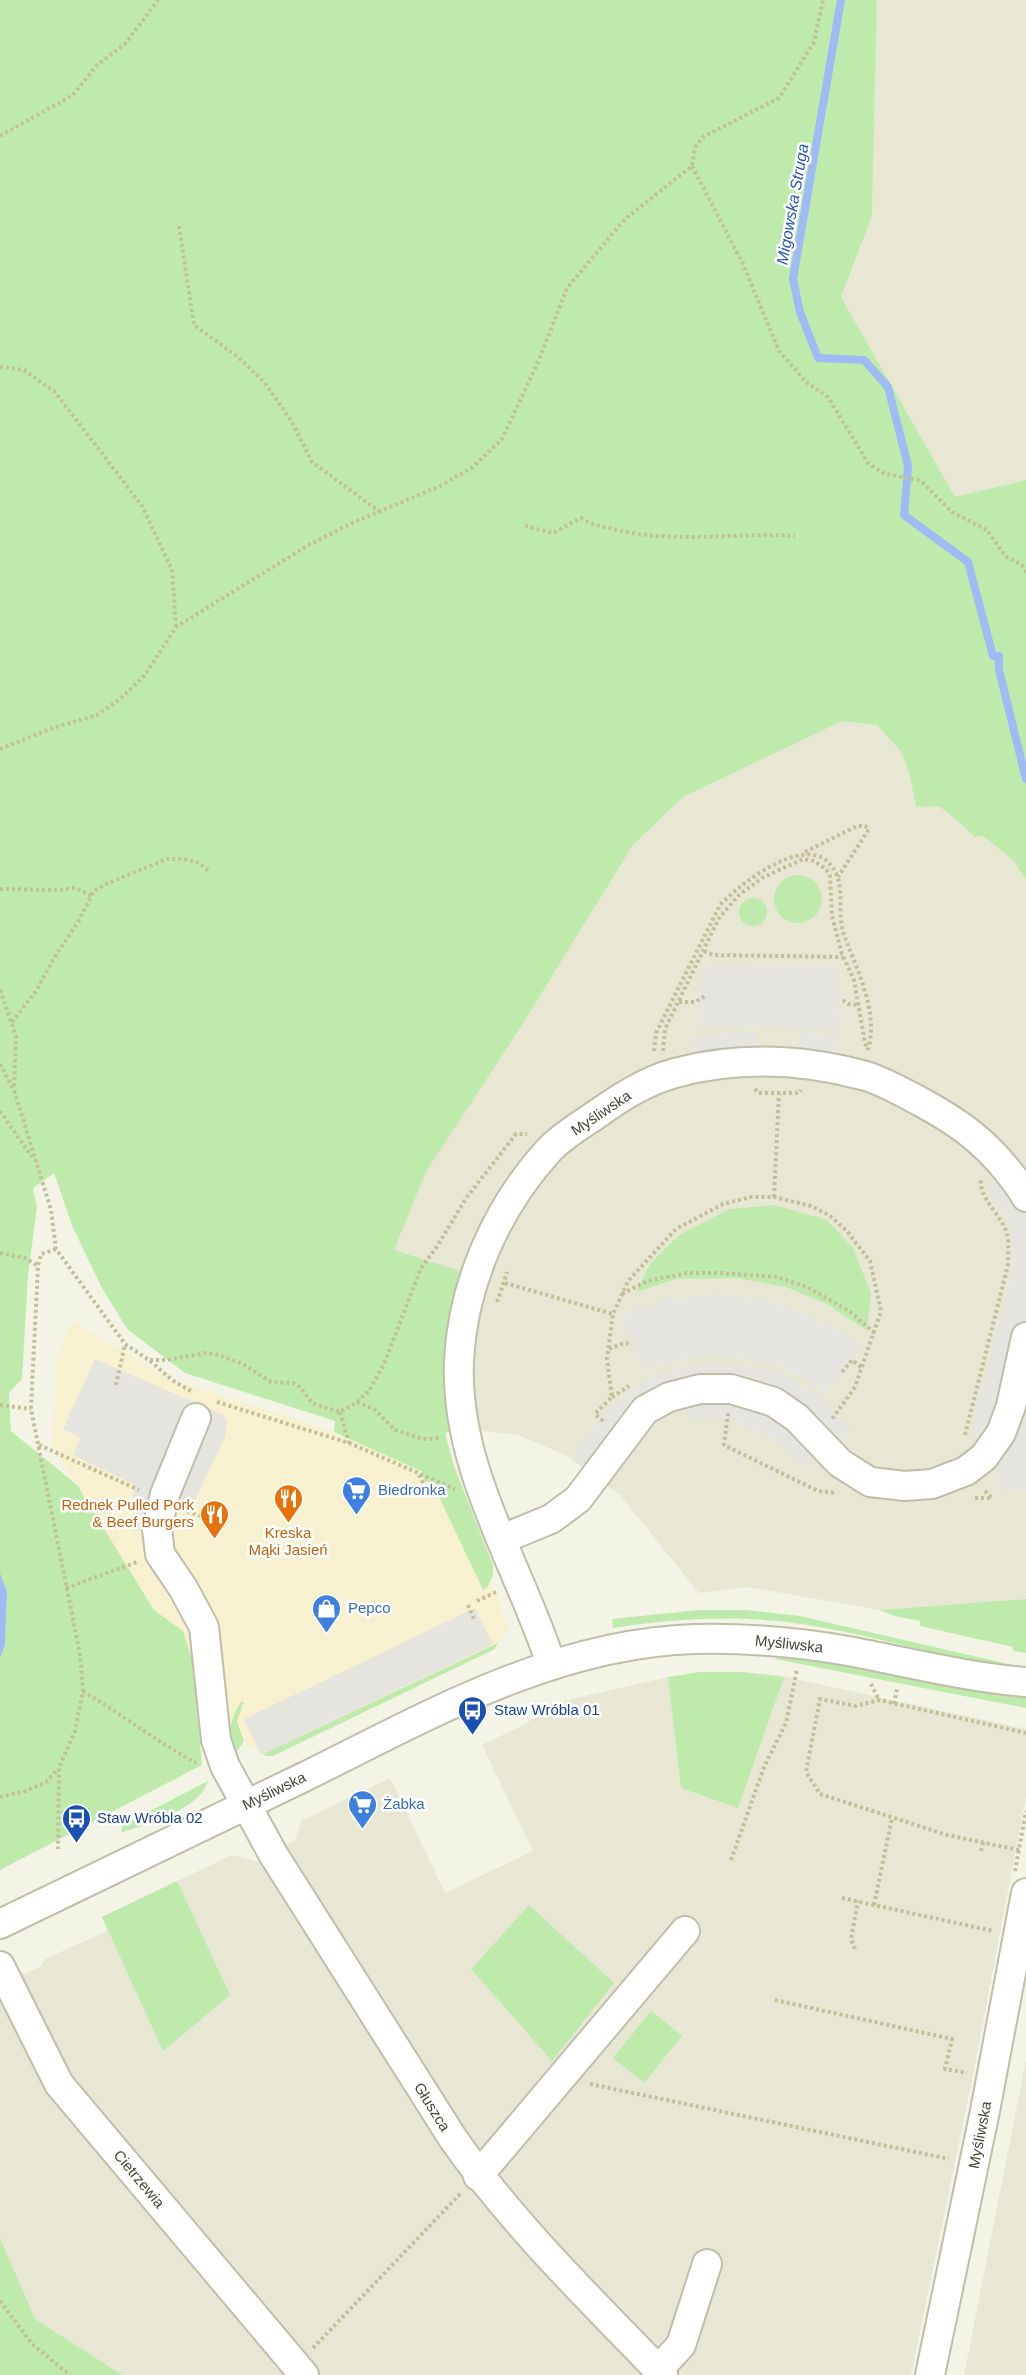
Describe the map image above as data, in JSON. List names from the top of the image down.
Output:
{
  "streets": {
    "street": ["Myśliwska", "Głuszca", "Cietrzewia"]
  },
  "crossings": [
    ["Myśliwska", "Głuszca"]
  ],
  "water": ["Migowska Struga"],
  "places": {
    "supermarket": ["Biedronka", "Żabka"],
    "restaurant": ["Kreska Mąki Jasień", "Rednek Pulled Pork & Beef Burgers"],
    "shop": ["Pepco"],
    "bus stop": ["Staw Wróbla 01", "Staw Wróbla 02"]
  }
}
